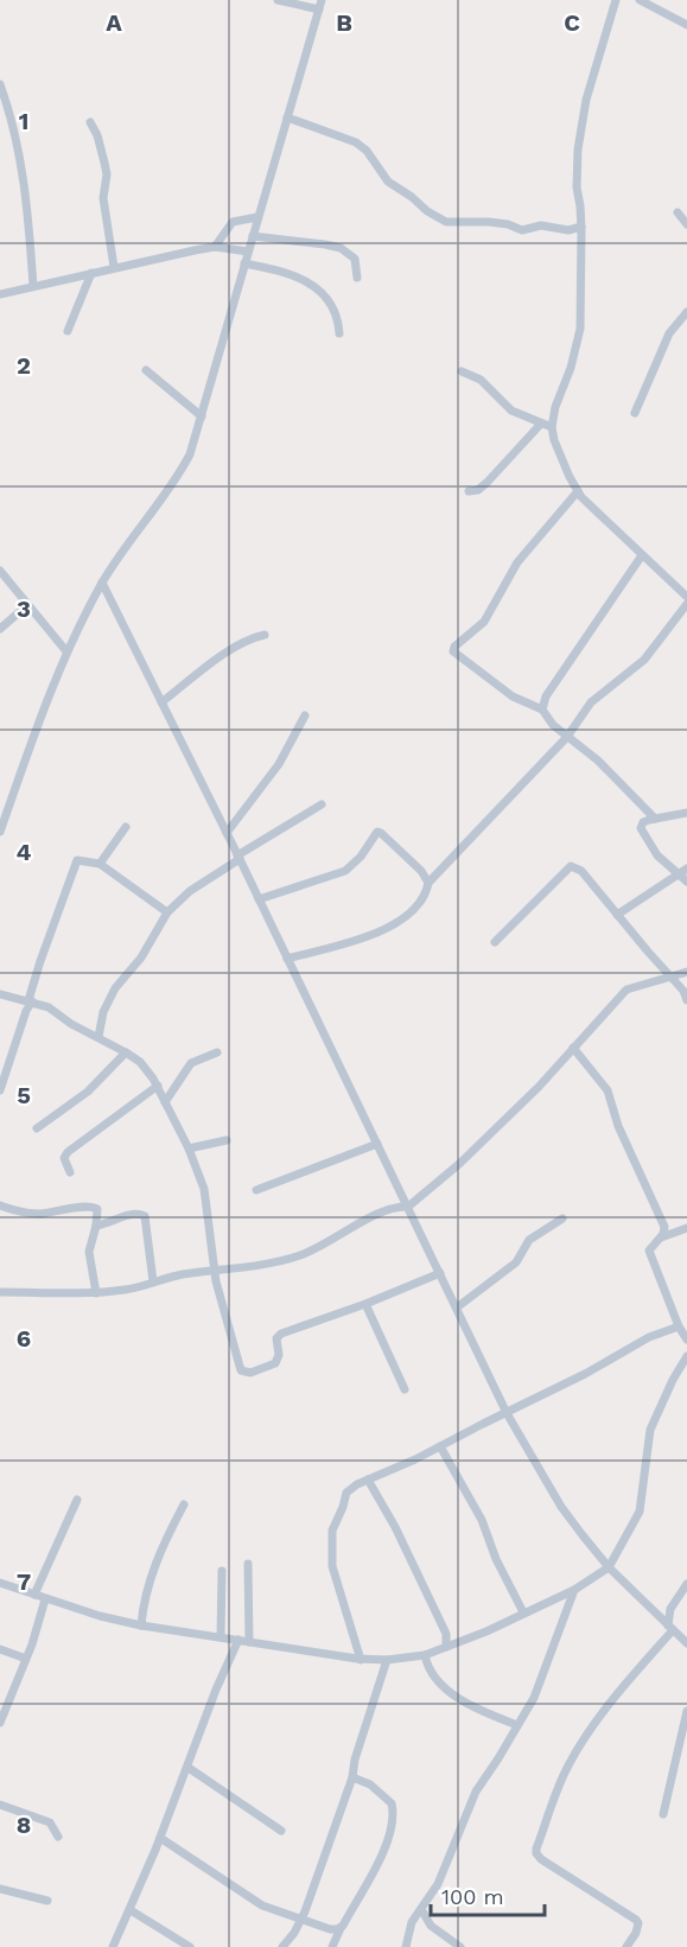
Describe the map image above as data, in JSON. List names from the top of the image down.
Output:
{
  "scale_bar": "100 m",
  "grid": {
    "columns": ["A", "B", "C"],
    "rows": [
      "1",
      "2",
      "3",
      "4",
      "5",
      "6",
      "7",
      "8"
    ]
  }
}
